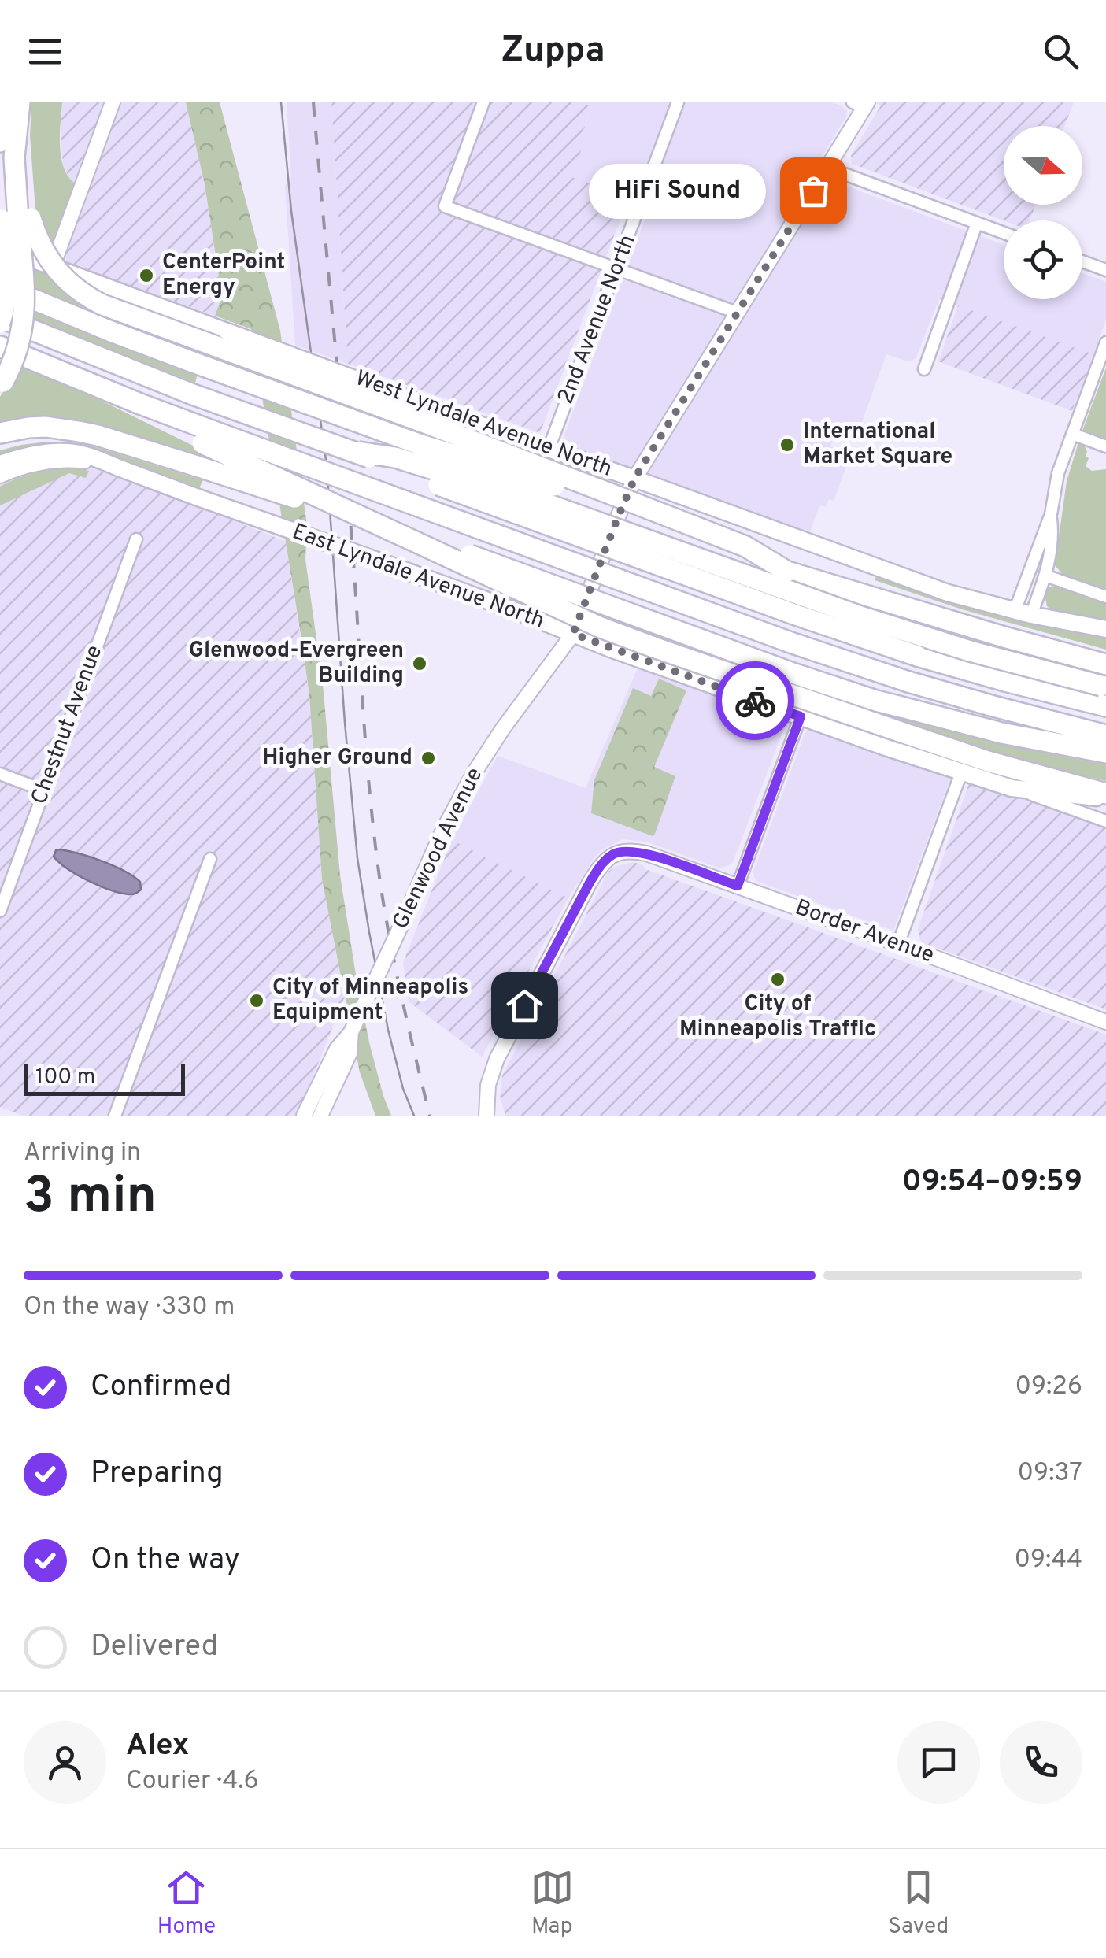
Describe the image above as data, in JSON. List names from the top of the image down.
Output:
{
  "streets": {
    "main road": ["West Lyndale Avenue North", "East Lyndale Avenue North"],
    "street": [
      "2nd Avenue North",
      "Chestnut Avenue",
      "Glenwood Avenue",
      "Border Avenue"
    ]
  },
  "crossings": [
    ["2nd Avenue North", "West Lyndale Avenue North"],
    ["West Lyndale Avenue North", "Glenwood Avenue"],
    ["East Lyndale Avenue North", "Glenwood Avenue"]
  ],
  "places": [
    "HiFi Sound",
    "CenterPoint Energy",
    "International Market Square",
    "Glenwood-Evergreen Building",
    "Higher Ground",
    "City of Minneapolis Traffic",
    "City of Minneapolis Equipment"
  ],
  "scale_bar": "100 m",
  "north": "right",
  "page": {
    "header": "Zuppa",
    "bubble": "HiFi Sound",
    "scale": "100 m",
    "heading": ["3 min", "Arriving in", "09:54–09:59"],
    "panel": ["Alex", "Courier · 4.6"],
    "bar": "On the way · 330 m",
    "list": [
      ["Confirmed", "09:26"],
      ["Preparing", "09:37"],
      ["On the way", "09:44"],
      "Delivered"
    ],
    "tabs": ["Home", "Map", "Saved"]
  }
}
